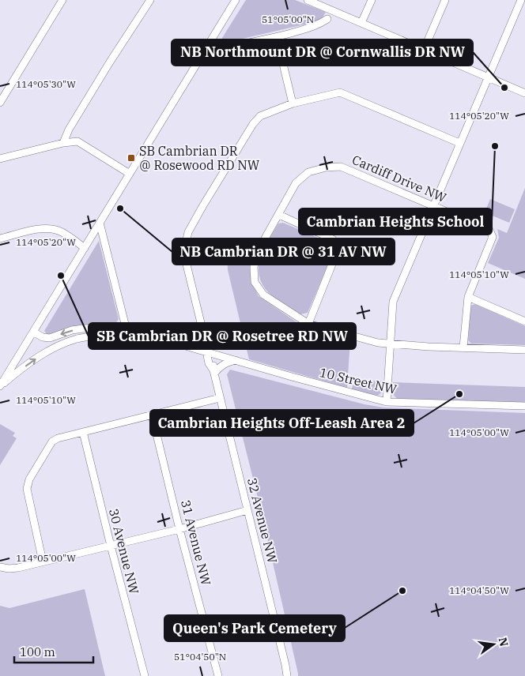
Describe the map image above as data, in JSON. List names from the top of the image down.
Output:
{
  "streets": {
    "street": [
      "Cardiff Drive NW",
      "10 Street NW",
      "32 Avenue NW",
      "31 Avenue NW",
      "30 Avenue NW"
    ]
  },
  "crossings": [
    ["10 Street NW", "32 Avenue NW"]
  ],
  "places": {
    "other": [
      "NB Northmount DR @ Cornwallis DR NW",
      "Cambrian Heights School",
      "NB Cambrian DR @ 31 AV NW",
      "SB Cambrian DR @ Rosetree RD NW",
      "Cambrian Heights Off-Leash Area 2",
      "Queen's Park Cemetery"
    ],
    "transit": ["SB Cambrian DR @ Rosewood RD NW"]
  },
  "scale_bar": "100 m",
  "north": "right",
  "coordinates": [
    "51°05'00\"N",
    "114°05'30\"W",
    "114°05'20\"W",
    "114°05'10\"W",
    "114°05'00\"W",
    "114°04'50\"W",
    "51°04'50\"N"
  ]
}
